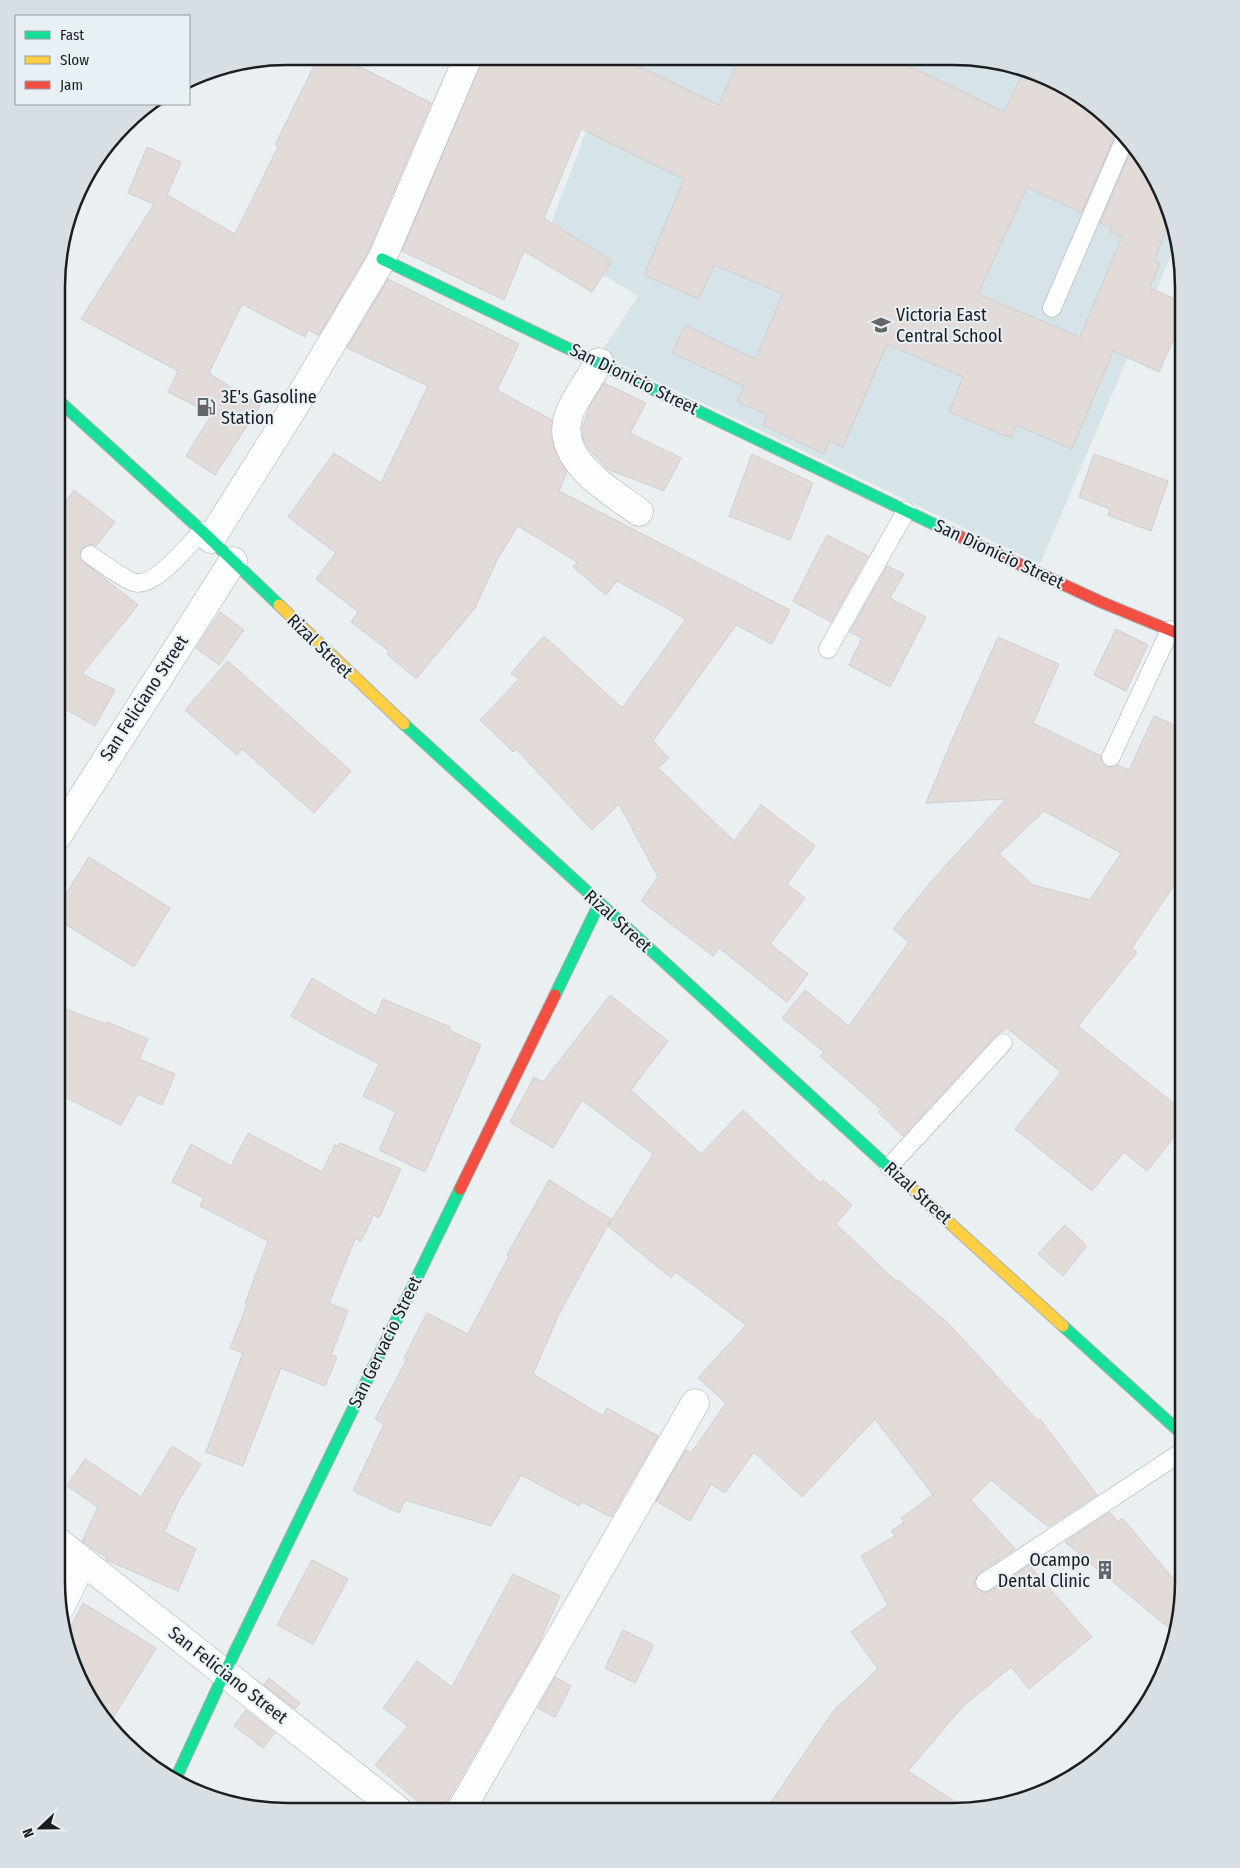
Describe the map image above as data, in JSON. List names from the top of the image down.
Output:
{
  "streets": {
    "street": [
      "San Dionicio Street",
      "Rizal Street",
      "San Feliciano Street",
      "San Gervacio Street"
    ]
  },
  "crossings": [
    ["Rizal Street", "San Feliciano Street"],
    ["Rizal Street", "San Gervacio Street"],
    ["San Feliciano Street", "San Gervacio Street"]
  ],
  "places": {
    "school or university": ["Victoria East Central School"],
    "fuel station": ["3E's Gasoline Station"],
    "building": ["Ocampo Dental Clinic"]
  },
  "legend": ["Fast", "Slow", "Jam"],
  "north": "left"
}
